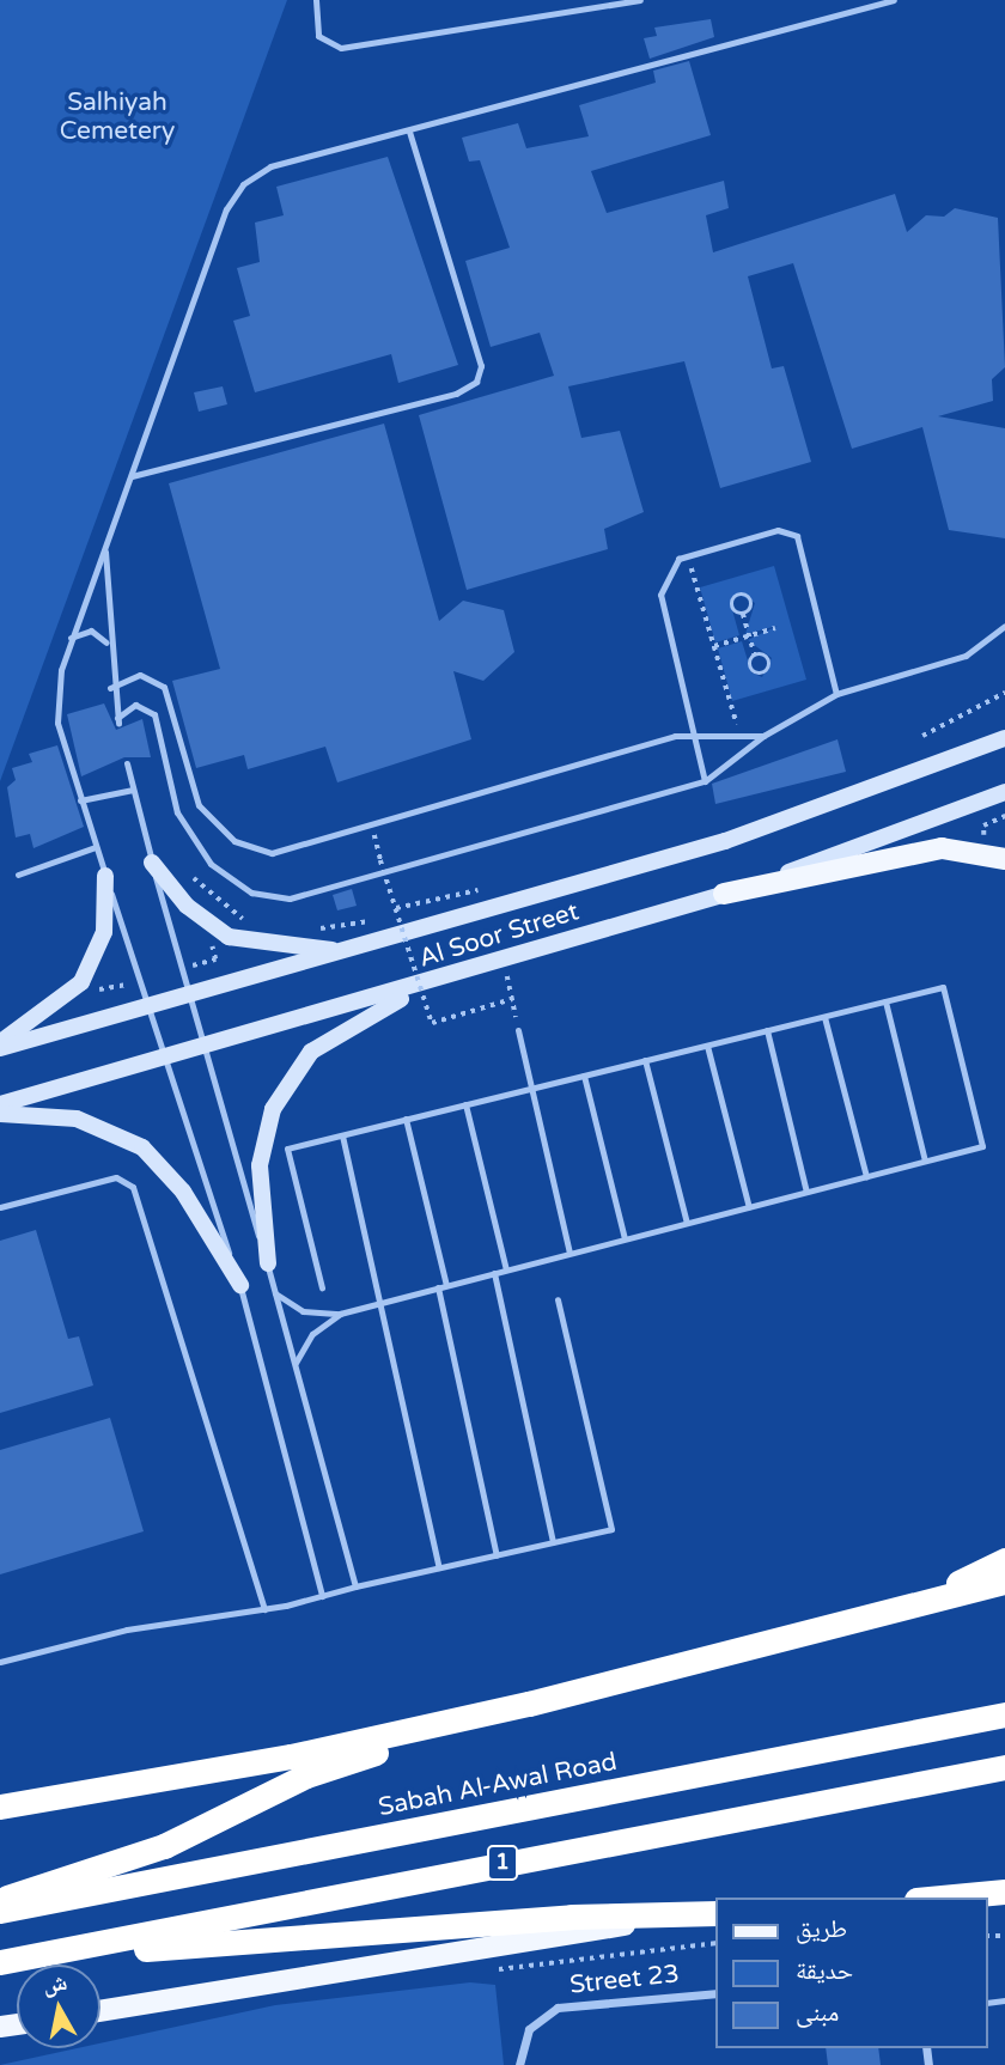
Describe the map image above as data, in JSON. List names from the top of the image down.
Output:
{
  "streets": {
    "highway": ["Sabah Al-Awal Road", "1"],
    "main road": ["Al Soor Street"],
    "street": ["Street 23"]
  },
  "parks": ["Salhiyah Cemetery"],
  "legend": ["طريق", "حديقة", "مبنى"],
  "north": "top"
}
